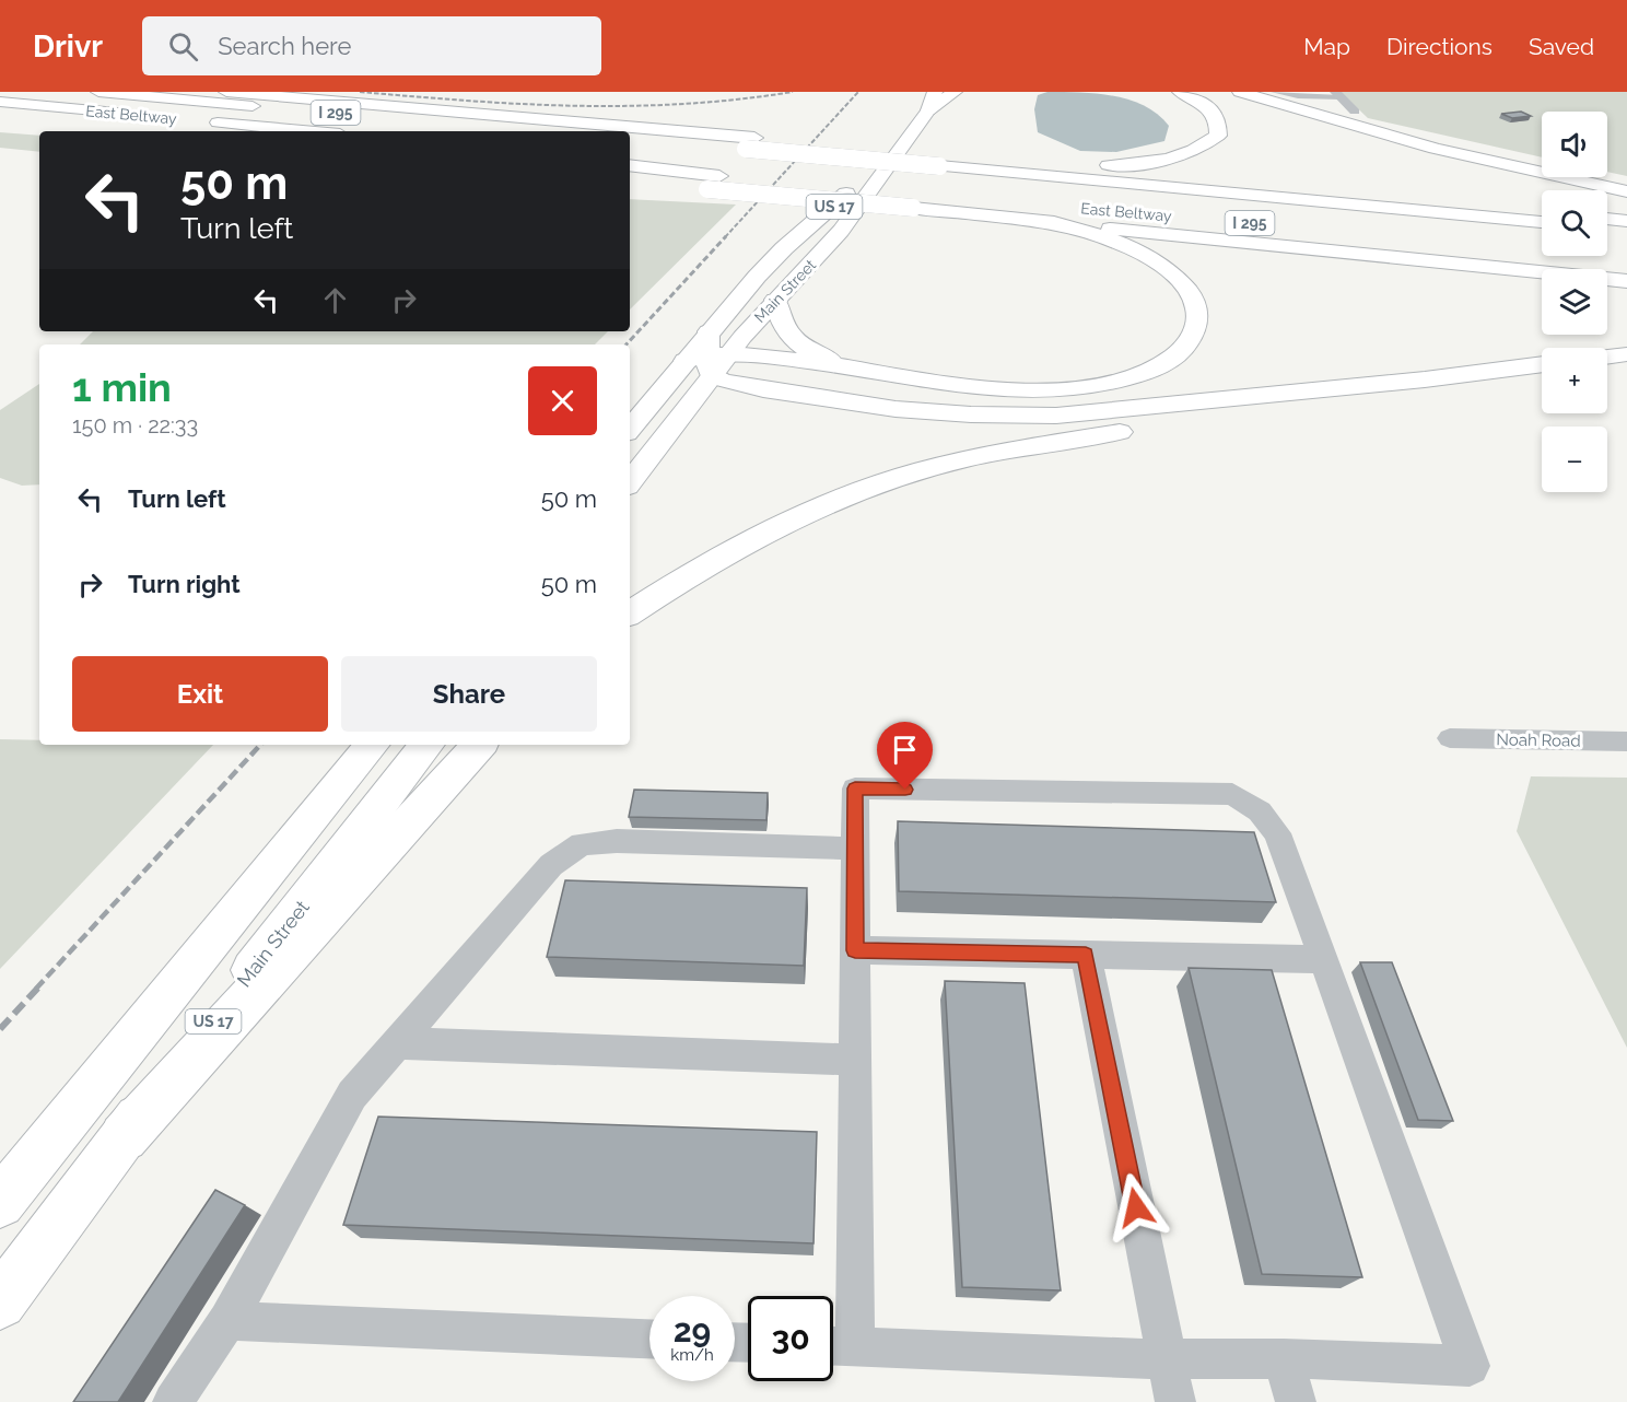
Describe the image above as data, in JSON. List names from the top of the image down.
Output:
{
  "streets": {
    "main road": [
      "I 295",
      "East Beltway",
      "US 17",
      "Main Street"
    ],
    "street": ["Noah Road"]
  },
  "page": {
    "header": "Drivr",
    "search": "Search here",
    "nav": ["Map", "Directions", "Saved"],
    "map_buttons": ["+", "−"],
    "turn": ["50 m", "Turn left"],
    "heading": ["1 min", "150 m · 22:33"],
    "list": [
      {
        "name": "Turn left",
        "value": "50 m"
      },
      {
        "name": "Turn right",
        "value": "50 m"
      }
    ],
    "buttons": ["Exit", "Share"],
    "speed": "29 km/h",
    "limit": "30"
  }
}
